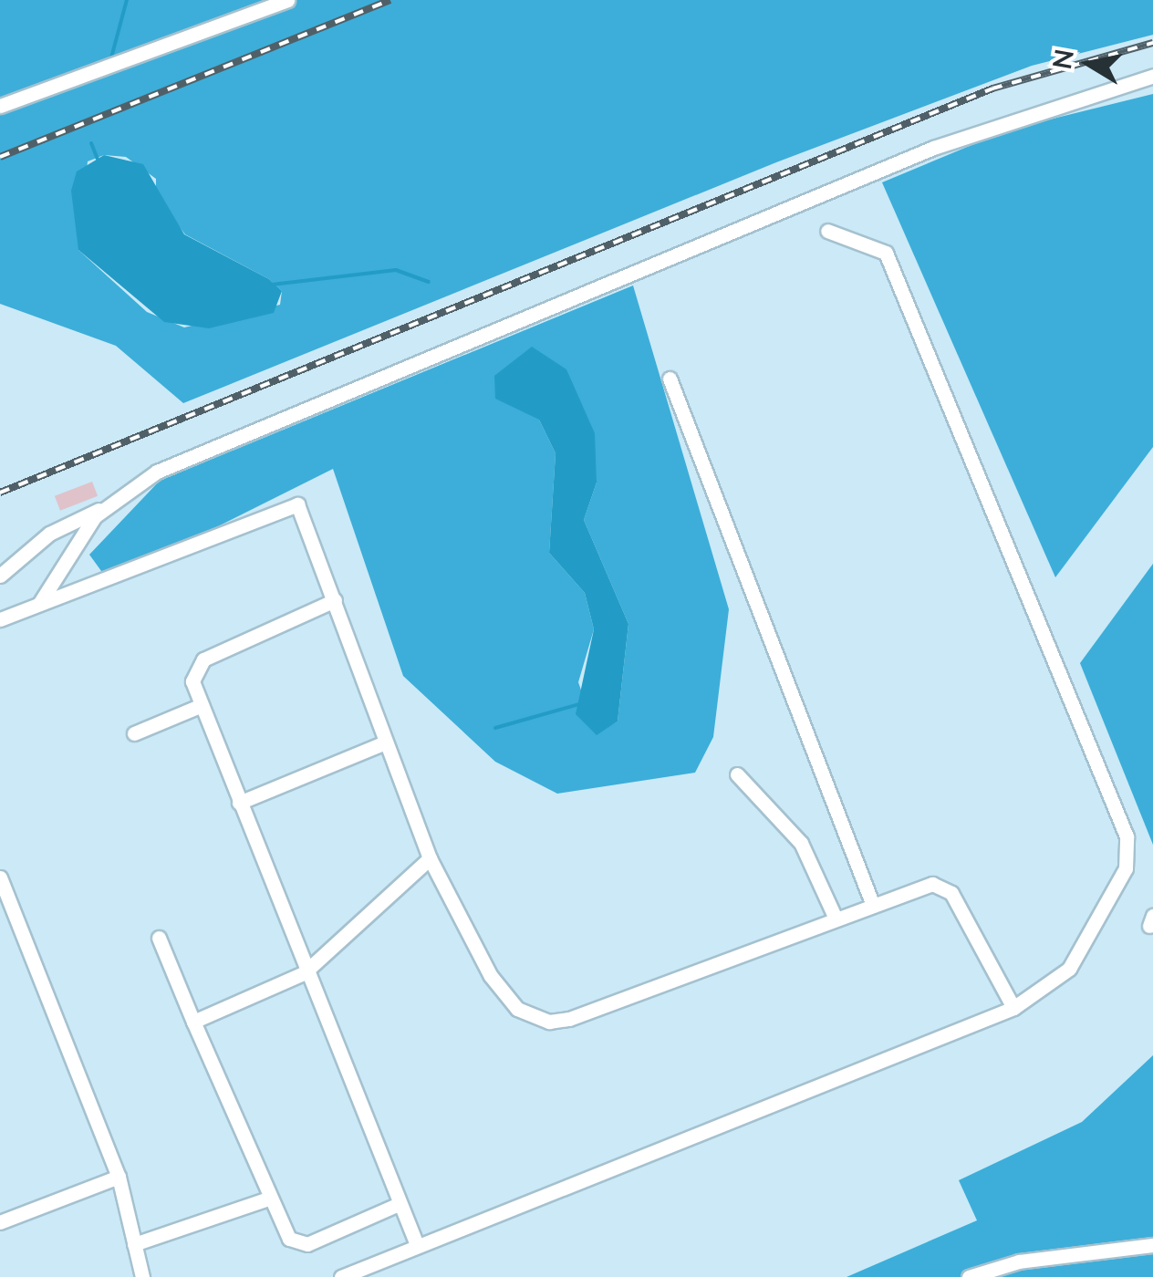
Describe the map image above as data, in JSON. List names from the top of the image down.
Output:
{
  "north": "left"
}
